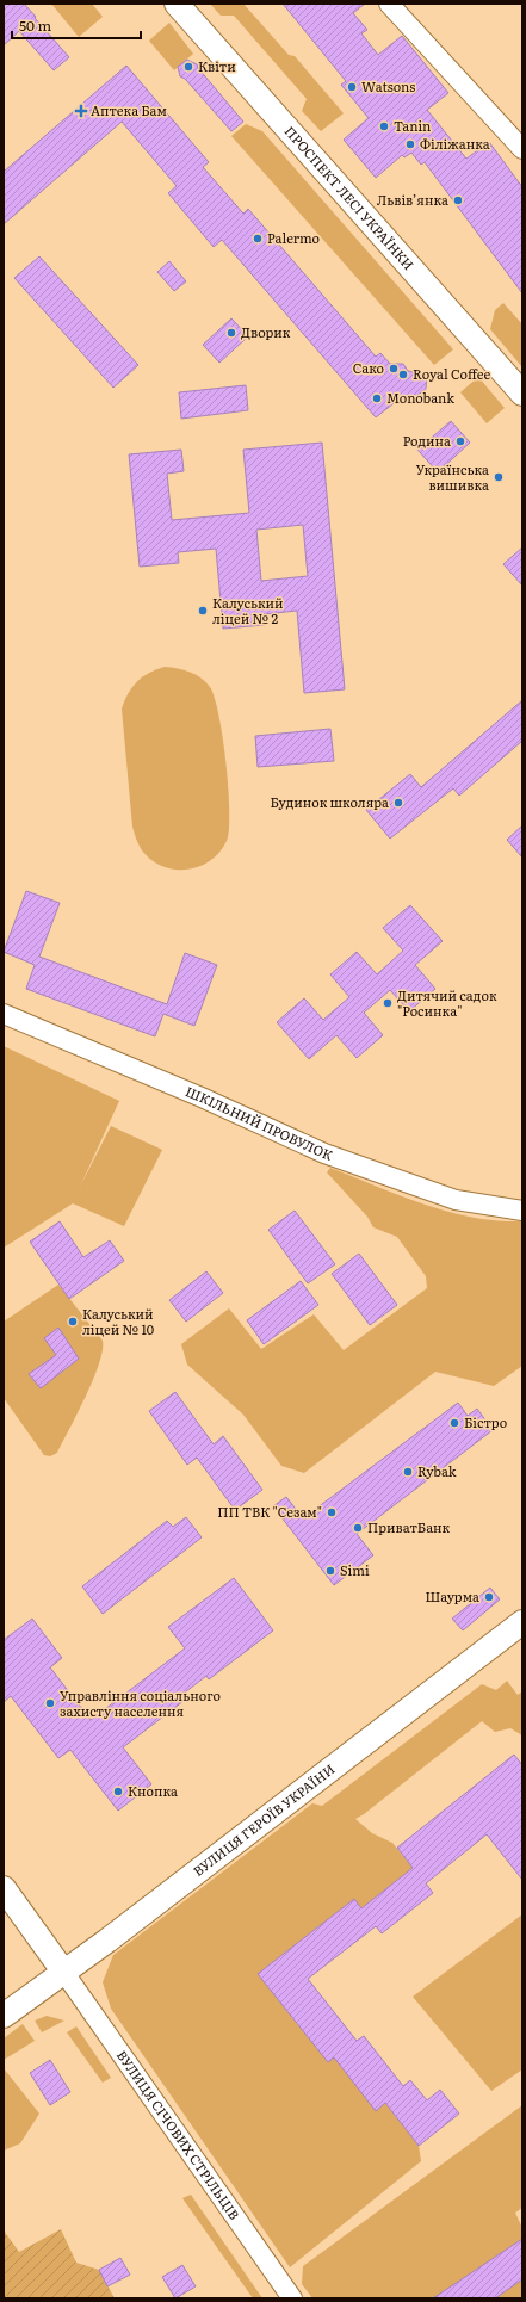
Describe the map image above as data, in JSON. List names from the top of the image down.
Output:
{
  "streets": {
    "main road": ["ПРОСПЕКТ ЛЕСІ УКРАЇНКИ", "ВУЛИЦЯ ГЕРОЇВ УКРАЇНИ"],
    "street": ["ШКІЛЬНИЙ ПРОВУЛОК", "ВУЛИЦЯ СІЧОВИХ СТРІЛЬЦІВ"]
  },
  "crossings": [
    ["ВУЛИЦЯ ГЕРОЇВ УКРАЇНИ", "ВУЛИЦЯ СІЧОВИХ СТРІЛЬЦІВ"]
  ],
  "places": {
    "other": [
      "Квіти",
      "Watsons",
      "Tanin",
      "Філіжанка",
      "Львів’янка",
      "Palermo",
      "Дворик",
      "Сако",
      "Royal Coffee",
      "Monobank",
      "Родина",
      "Українська вишивка",
      "Калуський ліцей № 2",
      "Будинок школяра",
      "Дитячий садок \"Росинка\"",
      "Калуський ліцей № 10",
      "Бістро",
      "Rybak",
      "ПП ТВК \"Сезам\"",
      "ПриватБанк",
      "Simi",
      "Шаурма",
      "Управління соціального захисту населення",
      "Кнопка"
    ],
    "health": ["Аптека Бам"]
  },
  "scale_bar": "50 m"
}
